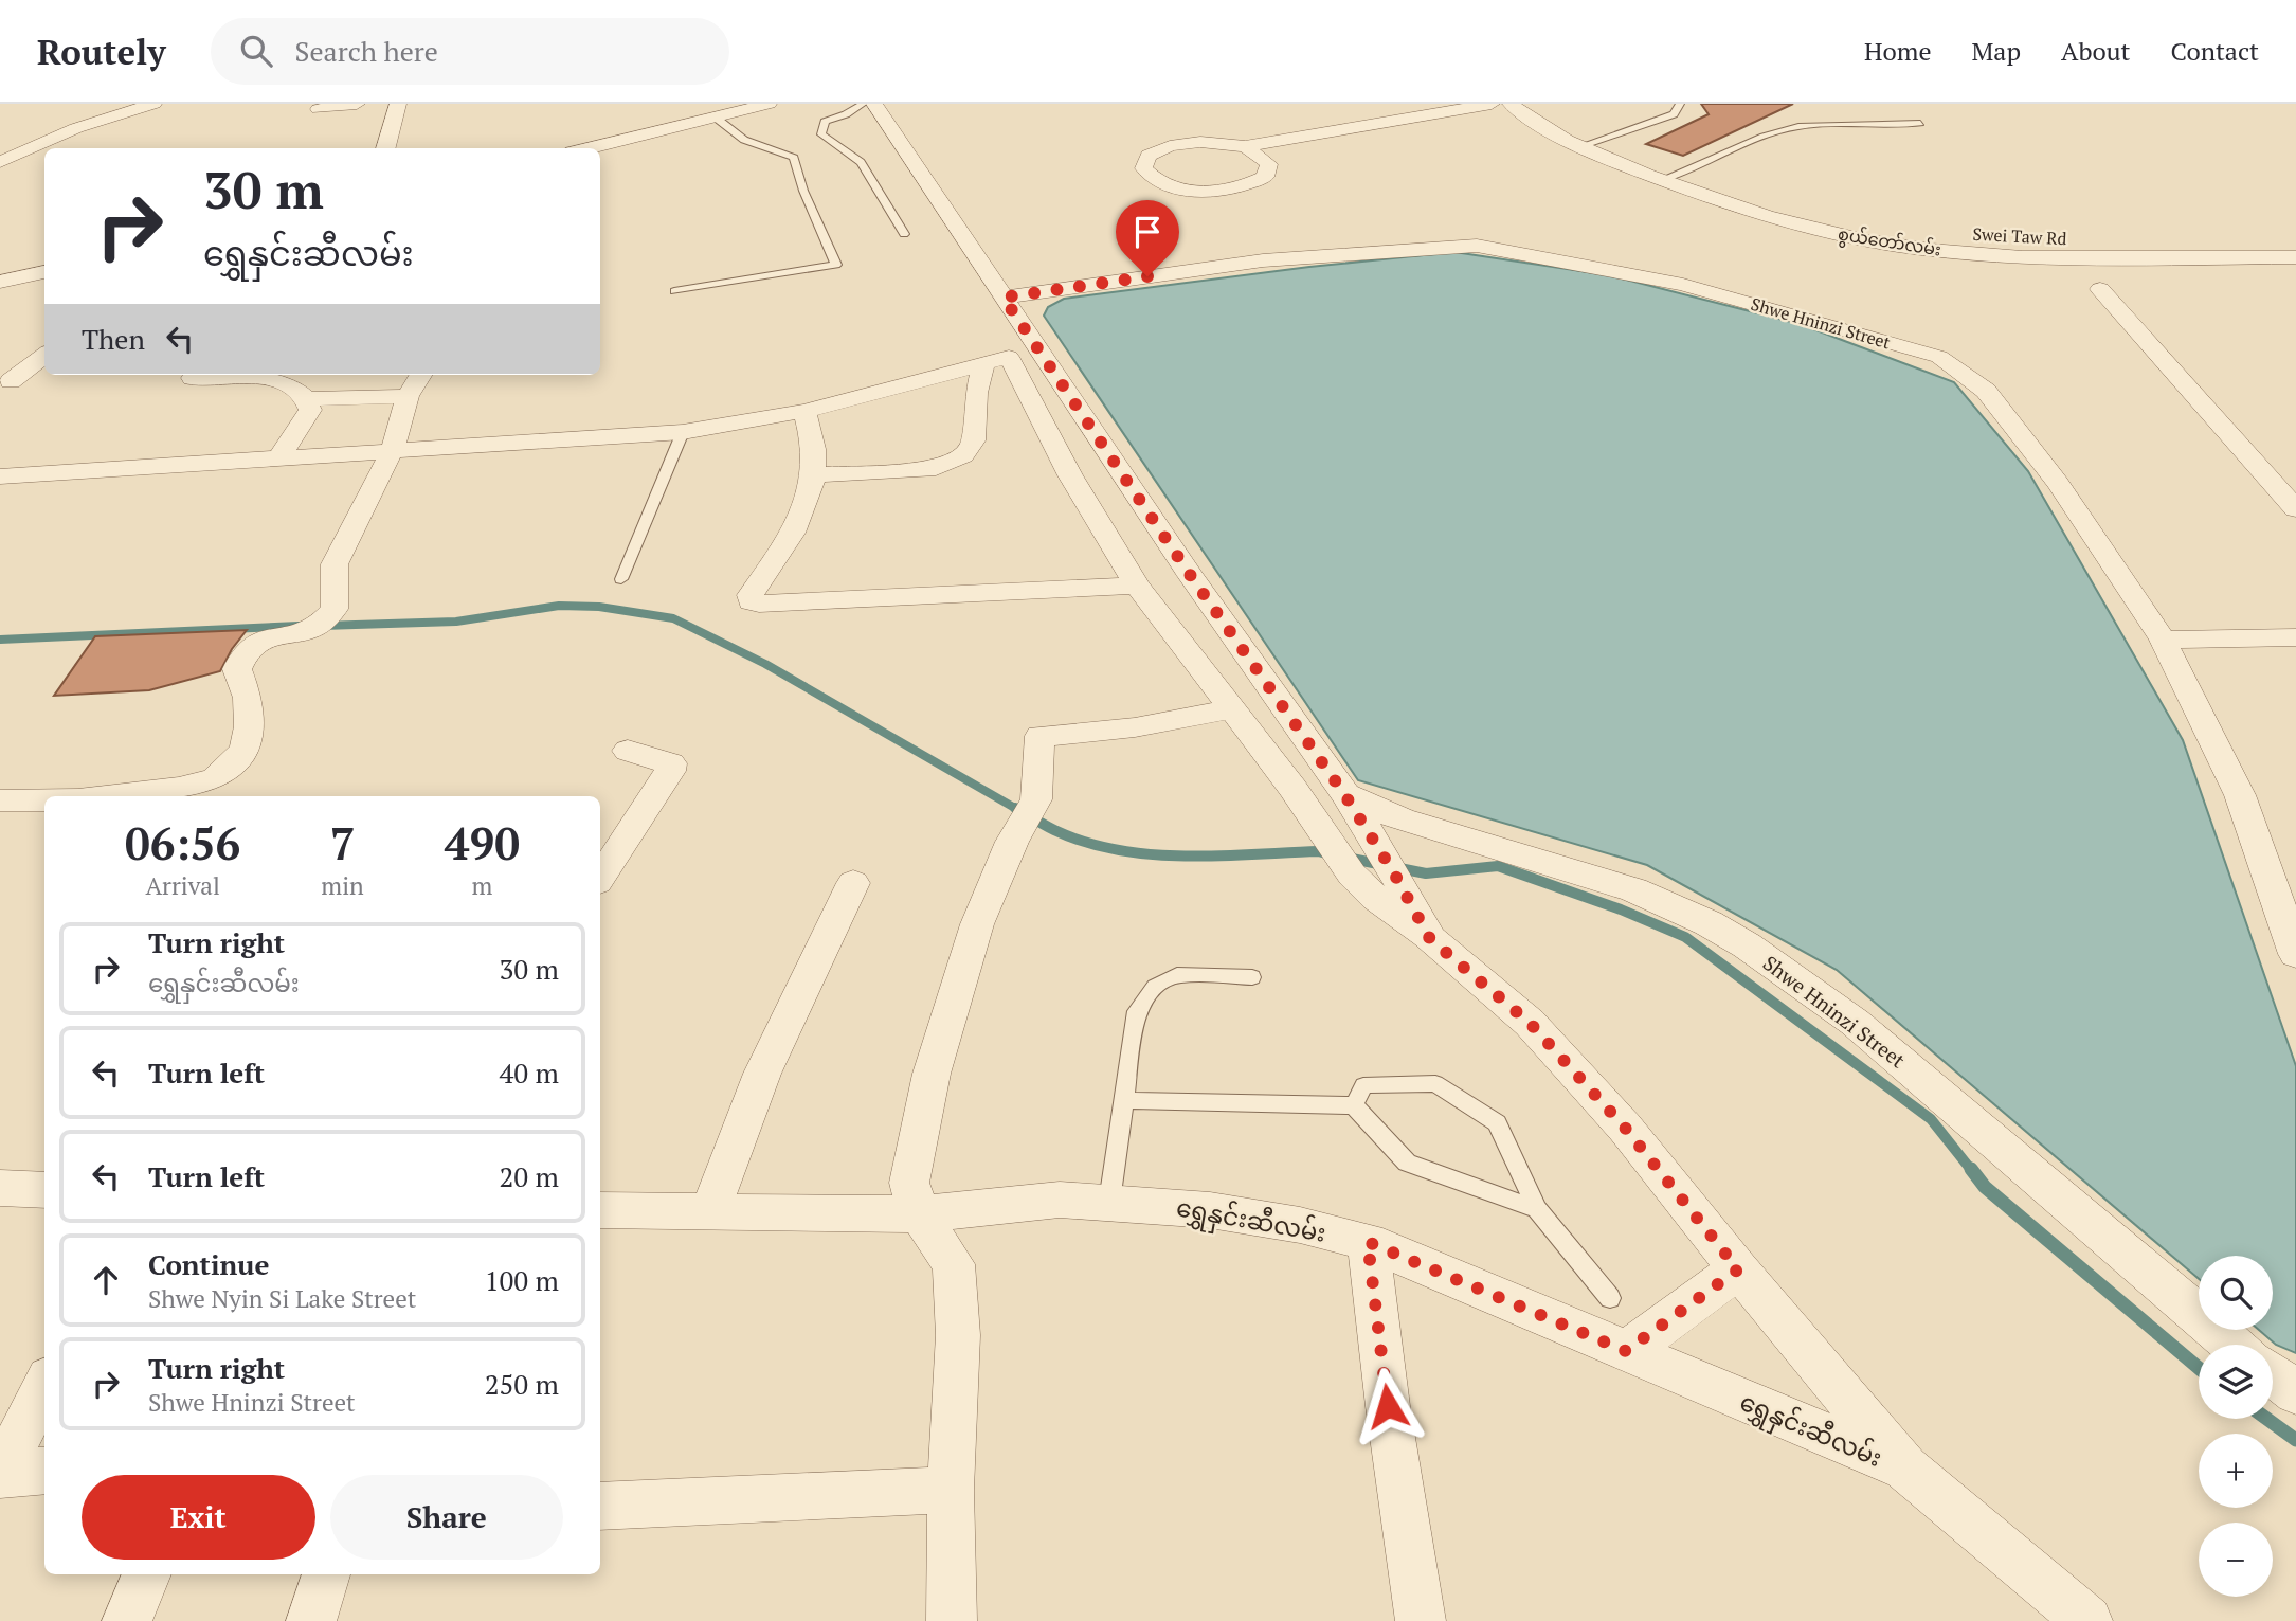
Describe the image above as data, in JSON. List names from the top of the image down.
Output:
{
  "streets": {
    "street": [
      "Swei Taw Rd",
      "စွယ်တော်လမ်း",
      "Shwe Hninzi Street",
      "ရွှေနှင်းဆီလမ်း"
    ]
  },
  "crossings": [
    ["Swei Taw Rd", "စွယ်တော်လမ်း"]
  ],
  "page": {
    "header": "Routely",
    "search": "Search here",
    "nav": [
      "Home",
      "Map",
      "About",
      "Contact"
    ],
    "turn": ["30 m", "ရွှေနှင်းဆီလမ်း"],
    "then": "Then",
    "eta": [
      "06:56",
      "Arrival",
      "7",
      "min",
      "490",
      "m"
    ],
    "list": [
      {
        "name": "Turn right",
        "note": "ရွှေနှင်းဆီလမ်း",
        "value": "30 m"
      },
      {
        "name": "Turn left",
        "value": "40 m"
      },
      {
        "name": "Turn left",
        "value": "20 m"
      },
      {
        "name": "Continue",
        "note": "Shwe Nyin Si Lake Street",
        "value": "100 m"
      },
      {
        "name": "Turn right",
        "note": "Shwe Hninzi Street",
        "value": "250 m"
      }
    ],
    "map_buttons": ["+", "−"],
    "buttons": ["Exit", "Share"]
  }
}
